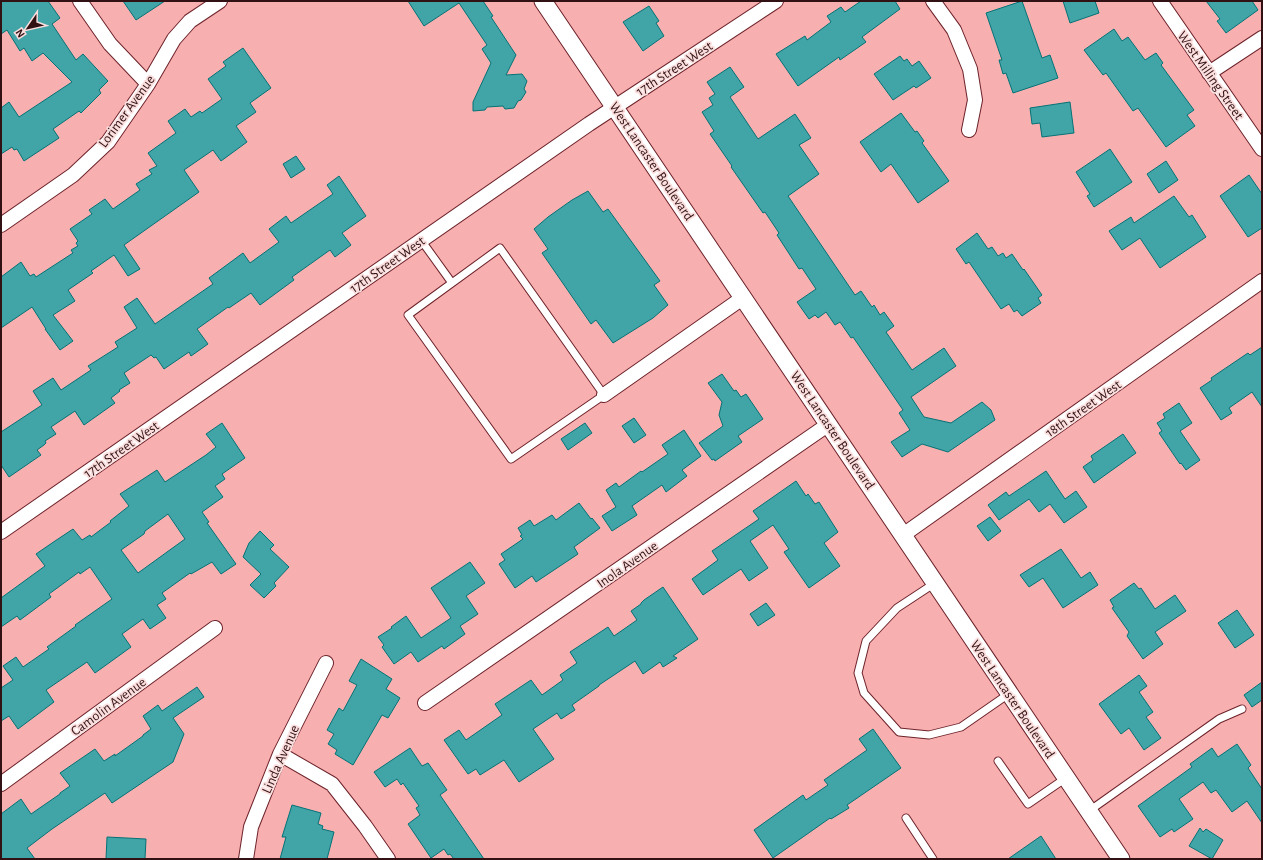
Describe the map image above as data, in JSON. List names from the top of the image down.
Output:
{
  "streets": {
    "street": [
      "17th Street West",
      "West Milling Street",
      "Lorimer Avenue",
      "West Lancaster Boulevard",
      "18th Street West",
      "Inola Avenue",
      "Camolin Avenue",
      "Linda Avenue"
    ]
  },
  "crossings": [
    ["17th Street West", "West Lancaster Boulevard"],
    ["West Lancaster Boulevard", "18th Street West"],
    ["West Lancaster Boulevard", "Inola Avenue"]
  ],
  "north": "bottom left"
}
